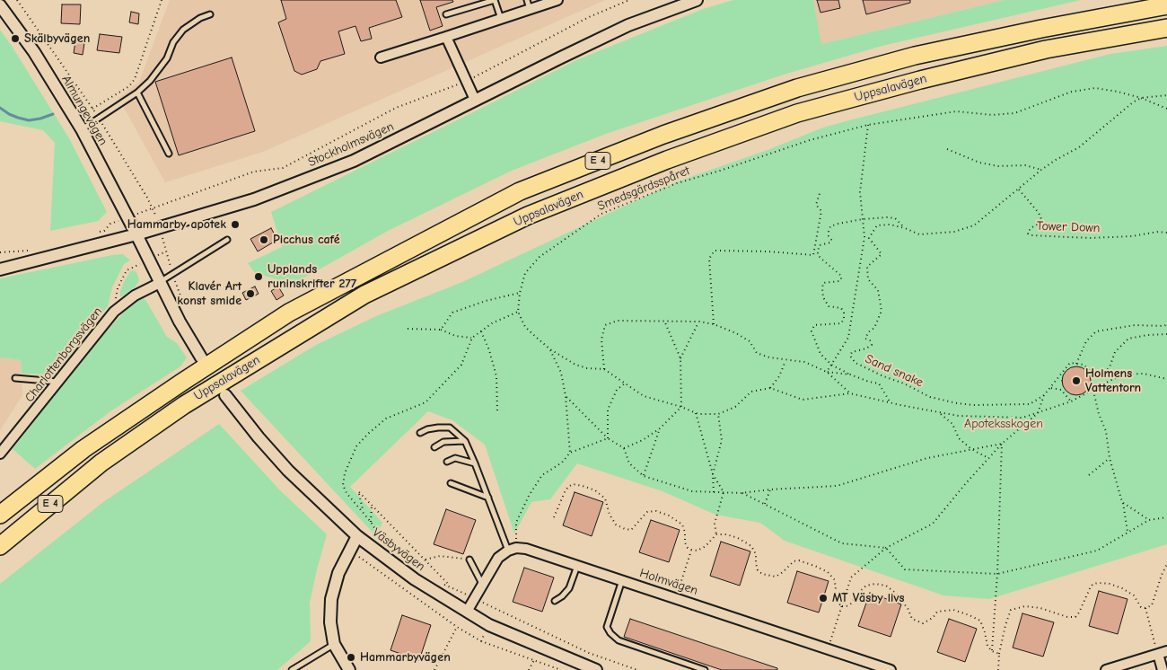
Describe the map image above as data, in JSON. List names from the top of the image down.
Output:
{
  "streets": {
    "highway": ["Uppsalavägen", "E 4"],
    "street": [
      "Almungevägen",
      "Stockholmsvägen",
      "Charlottenborgsvägen",
      "Väsbyvägen",
      "Holmvägen"
    ],
    "path": ["Smedsgärdsspåret", "Tower Down", "Sand snake"]
  },
  "crossings": [
    ["Almungevägen", "Stockholmsvägen"],
    ["Smedsgärdsspåret", "Sand snake"],
    ["Tower Down", "Sand snake"]
  ],
  "parks": ["Apoteksskogen"],
  "places": [
    "Skälbyvägen",
    "Hammarby apotek",
    "Picchus café",
    "Upplands runinskrifter 277",
    "Klavér Art konst smide",
    "Holmens Vattentorn",
    "MT Väsby livs",
    "Hammarbyvägen"
  ]
}
